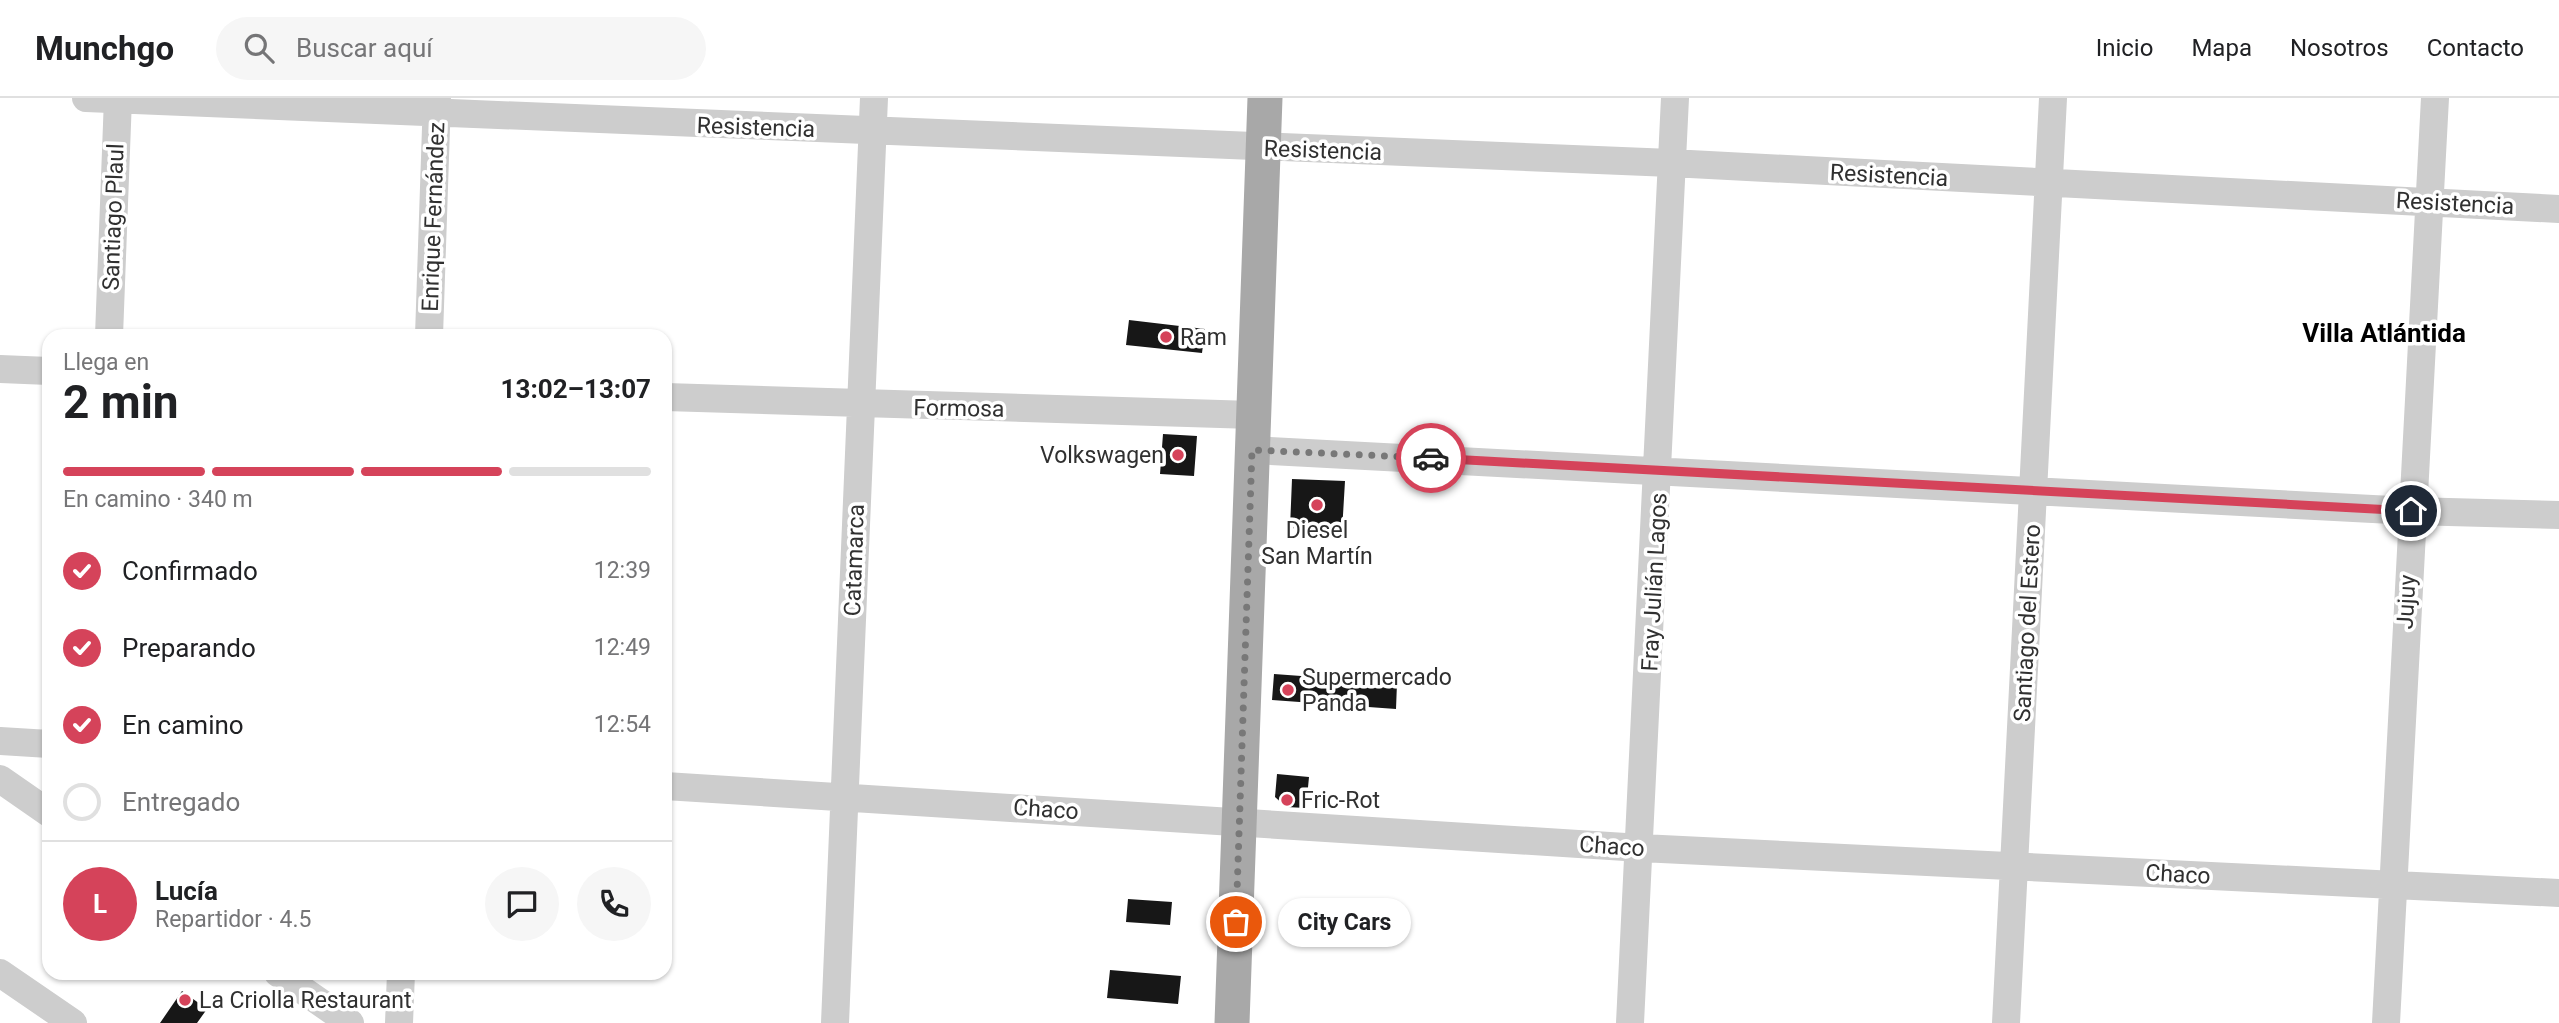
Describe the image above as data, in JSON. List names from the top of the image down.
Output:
{
  "streets": {
    "street": [
      "Resistencia",
      "Santiago Plaul",
      "Enrique Fernández",
      "Formosa",
      "Catamarca",
      "Fray Julián Lagos",
      "Jujuy",
      "Santiago del Estero",
      "Chaco"
    ]
  },
  "crossings": [
    ["Resistencia", "Santiago Plaul"],
    ["Resistencia", "Enrique Fernández"],
    ["Resistencia", "Catamarca"],
    ["Resistencia", "Fray Julián Lagos"],
    ["Resistencia", "Jujuy"],
    ["Resistencia", "Santiago del Estero"],
    ["Formosa", "Catamarca"],
    ["Catamarca", "Chaco"],
    ["Fray Julián Lagos", "Chaco"],
    ["Jujuy", "Chaco"],
    ["Santiago del Estero", "Chaco"]
  ],
  "districts": ["Villa Atlántida"],
  "places": [
    "Ram",
    "Volkswagen",
    "Diesel San Martín",
    "Supermercado Panda",
    "Fric-Rot",
    "City Cars",
    "La Criolla Restaurant"
  ],
  "page": {
    "header": "Munchgo",
    "search": "Buscar aquí",
    "nav": [
      "Inicio",
      "Mapa",
      "Nosotros",
      "Contacto"
    ],
    "heading": ["2 min", "Llega en", "13:02–13:07"],
    "panel": ["Lucía", "Repartidor · 4.5"],
    "bar": "En camino · 340 m",
    "list": [
      ["Confirmado", "12:39"],
      ["Preparando", "12:49"],
      ["En camino", "12:54"],
      "Entregado"
    ],
    "round": "L",
    "bubble": "City Cars"
  }
}
